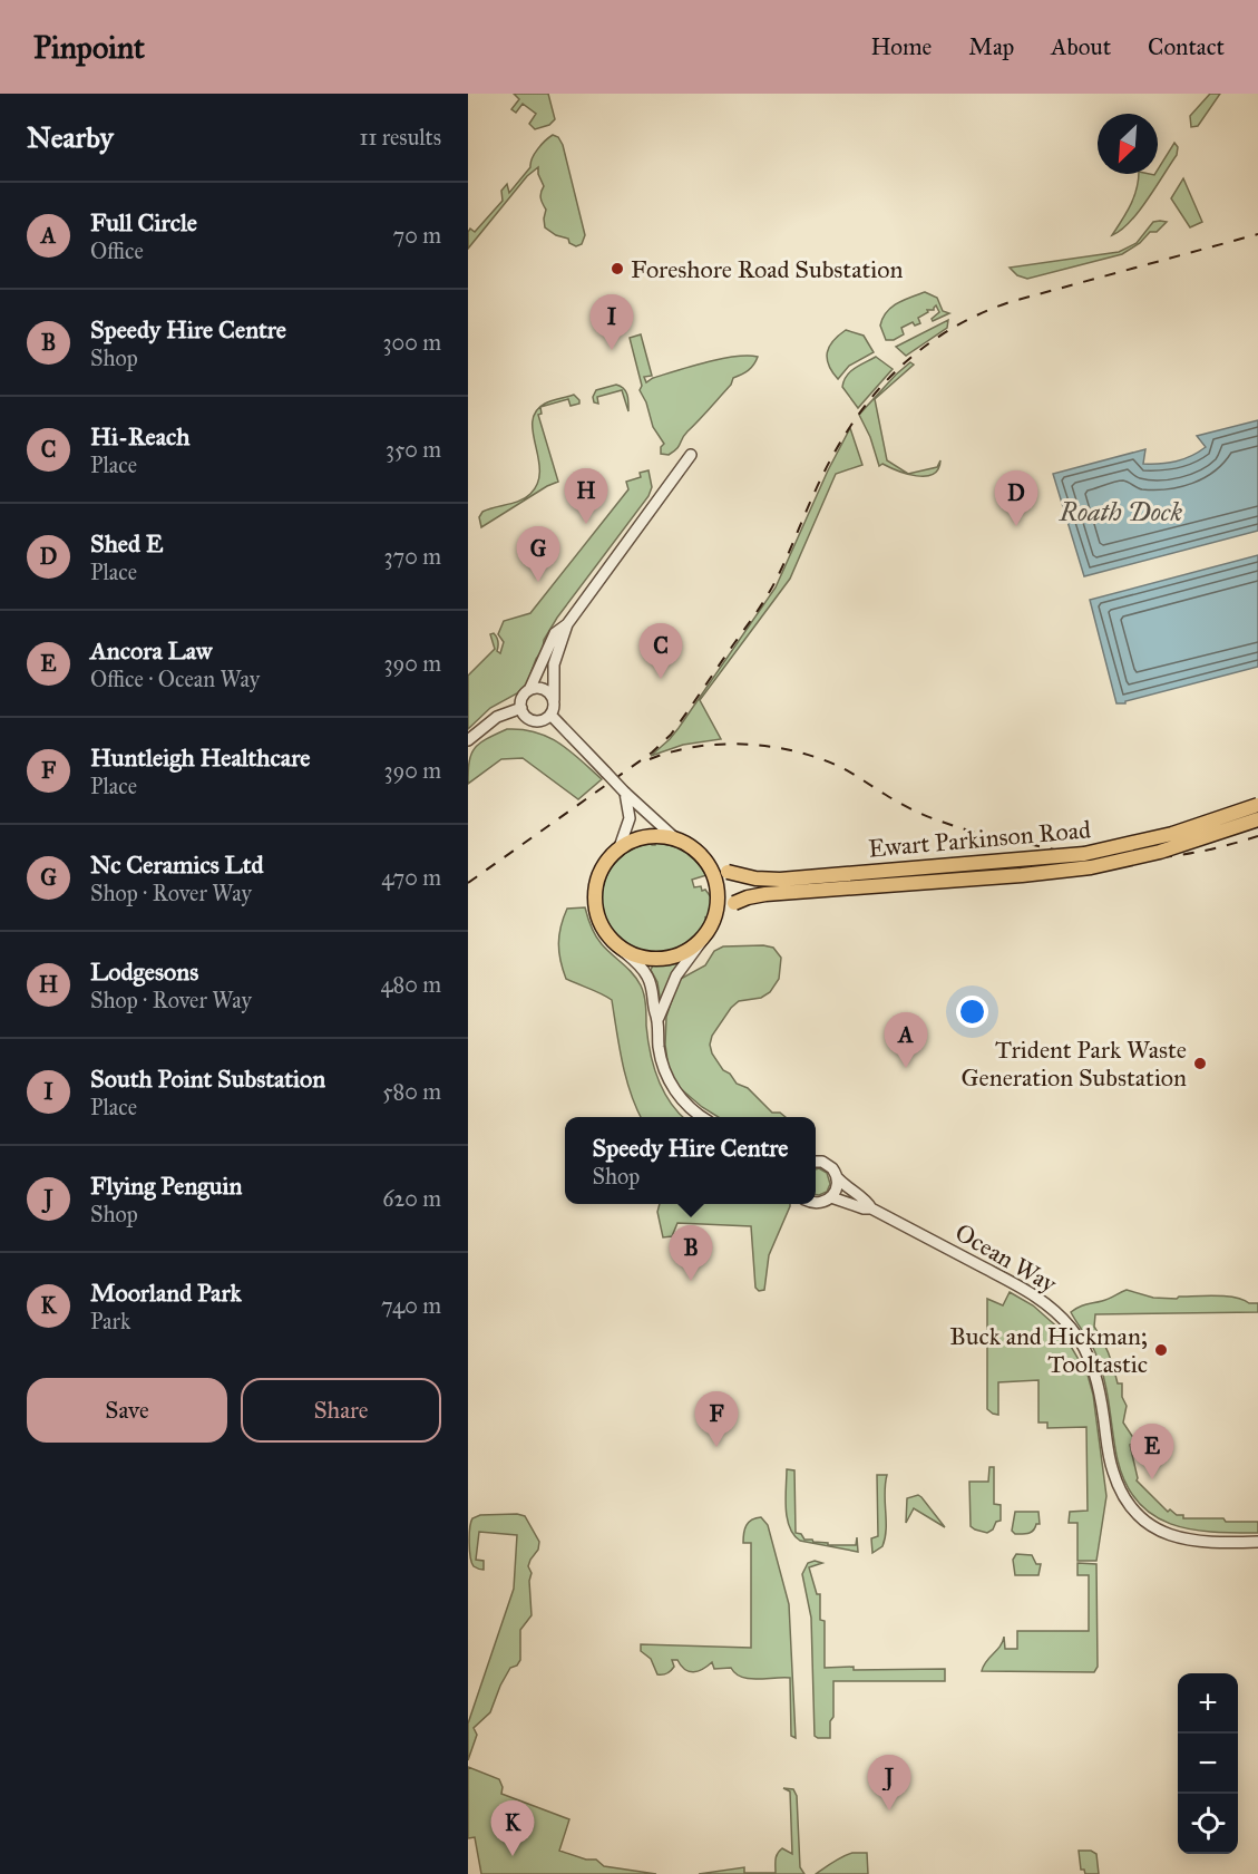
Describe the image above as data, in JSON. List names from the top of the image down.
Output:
{
  "streets": {
    "main road": ["Ewart Parkinson Road"],
    "street": ["Ocean Way"]
  },
  "water": ["Roath Dock"],
  "places": ["Foreshore Road Substation", "Trident Park Waste Generation Substation", "Buck and Hickman; Tooltastic"],
  "north": "bottom left",
  "page": {
    "header": "Pinpoint",
    "nav": [
      "Home",
      "Map",
      "About",
      "Contact"
    ],
    "heading": ["Nearby", "11 results"],
    "list": [
      {
        "mark": "A",
        "name": "Full Circle",
        "note": "Office",
        "value": "70 m"
      },
      {
        "mark": "B",
        "name": "Speedy Hire Centre",
        "note": "Shop",
        "value": "300 m"
      },
      {
        "mark": "C",
        "name": "Hi-Reach",
        "note": "Place",
        "value": "350 m"
      },
      {
        "mark": "D",
        "name": "Shed E",
        "note": "Place",
        "value": "370 m"
      },
      {
        "mark": "E",
        "name": "Ancora Law",
        "note": "Office · Ocean Way",
        "value": "390 m"
      },
      {
        "mark": "F",
        "name": "Huntleigh Healthcare",
        "note": "Place",
        "value": "390 m"
      },
      {
        "mark": "G",
        "name": "Nc Ceramics Ltd",
        "note": "Shop · Rover Way",
        "value": "470 m"
      },
      {
        "mark": "H",
        "name": "Lodgesons",
        "note": "Shop · Rover Way",
        "value": "480 m"
      },
      {
        "mark": "I",
        "name": "South Point Substation",
        "note": "Place",
        "value": "580 m"
      },
      {
        "mark": "J",
        "name": "Flying Penguin",
        "note": "Shop",
        "value": "620 m"
      },
      {
        "mark": "K",
        "name": "Moorland Park",
        "note": "Park",
        "value": "740 m"
      }
    ],
    "pins": [
      "I",
      "H",
      "D",
      "G",
      "C",
      "A",
      "B",
      "F",
      "E",
      "J",
      "K"
    ],
    "popup": ["Speedy Hire Centre", "Shop"],
    "buttons": ["Save", "Share"],
    "map_buttons": ["+", "−"]
  }
}
